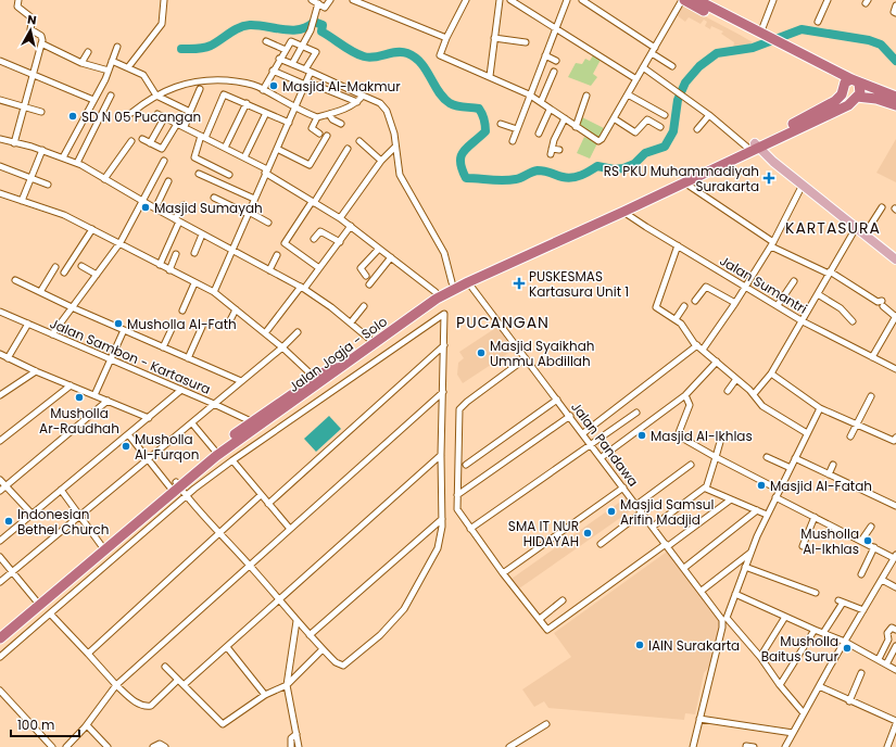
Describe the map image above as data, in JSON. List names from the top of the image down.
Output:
{
  "streets": {
    "highway": ["Jalan Jogja - Solo"],
    "street": ["Jalan Sumantri", "Jalan Sambon - Kartasura", "Jalan Pandawa"]
  },
  "crossings": [
    ["Jalan Sumantri", "Jalan Jogja - Solo"],
    ["Jalan Jogja - Solo", "Jalan Sambon - Kartasura"],
    ["Jalan Jogja - Solo", "Jalan Pandawa"]
  ],
  "districts": ["KARTASURA", "PUCANGAN"],
  "places": {
    "other": [
      "Masjid Al-Makmur",
      "SD N 05 Pucangan",
      "Masjid Sumayah",
      "Musholla Al-Fath",
      "Masjid Syaikhah Ummu Abdillah",
      "Musholla Ar-Raudhah",
      "Masjid Al-Ikhlas",
      "Musholla Al-Furqon",
      "Masjid Al-Fatah",
      "Masjid Samsul Arifin Madjid",
      "Indonesian Bethel Church",
      "SMA IT NUR HIDAYAH",
      "Musholla Al-Ikhlas",
      "IAIN Surakarta",
      "Musholla Baitus Surur"
    ],
    "health": ["RS PKU Muhammadiyah Surakarta", "PUSKESMAS Kartasura Unit 1"]
  },
  "scale_bar": "100 m",
  "north": "top"
}
